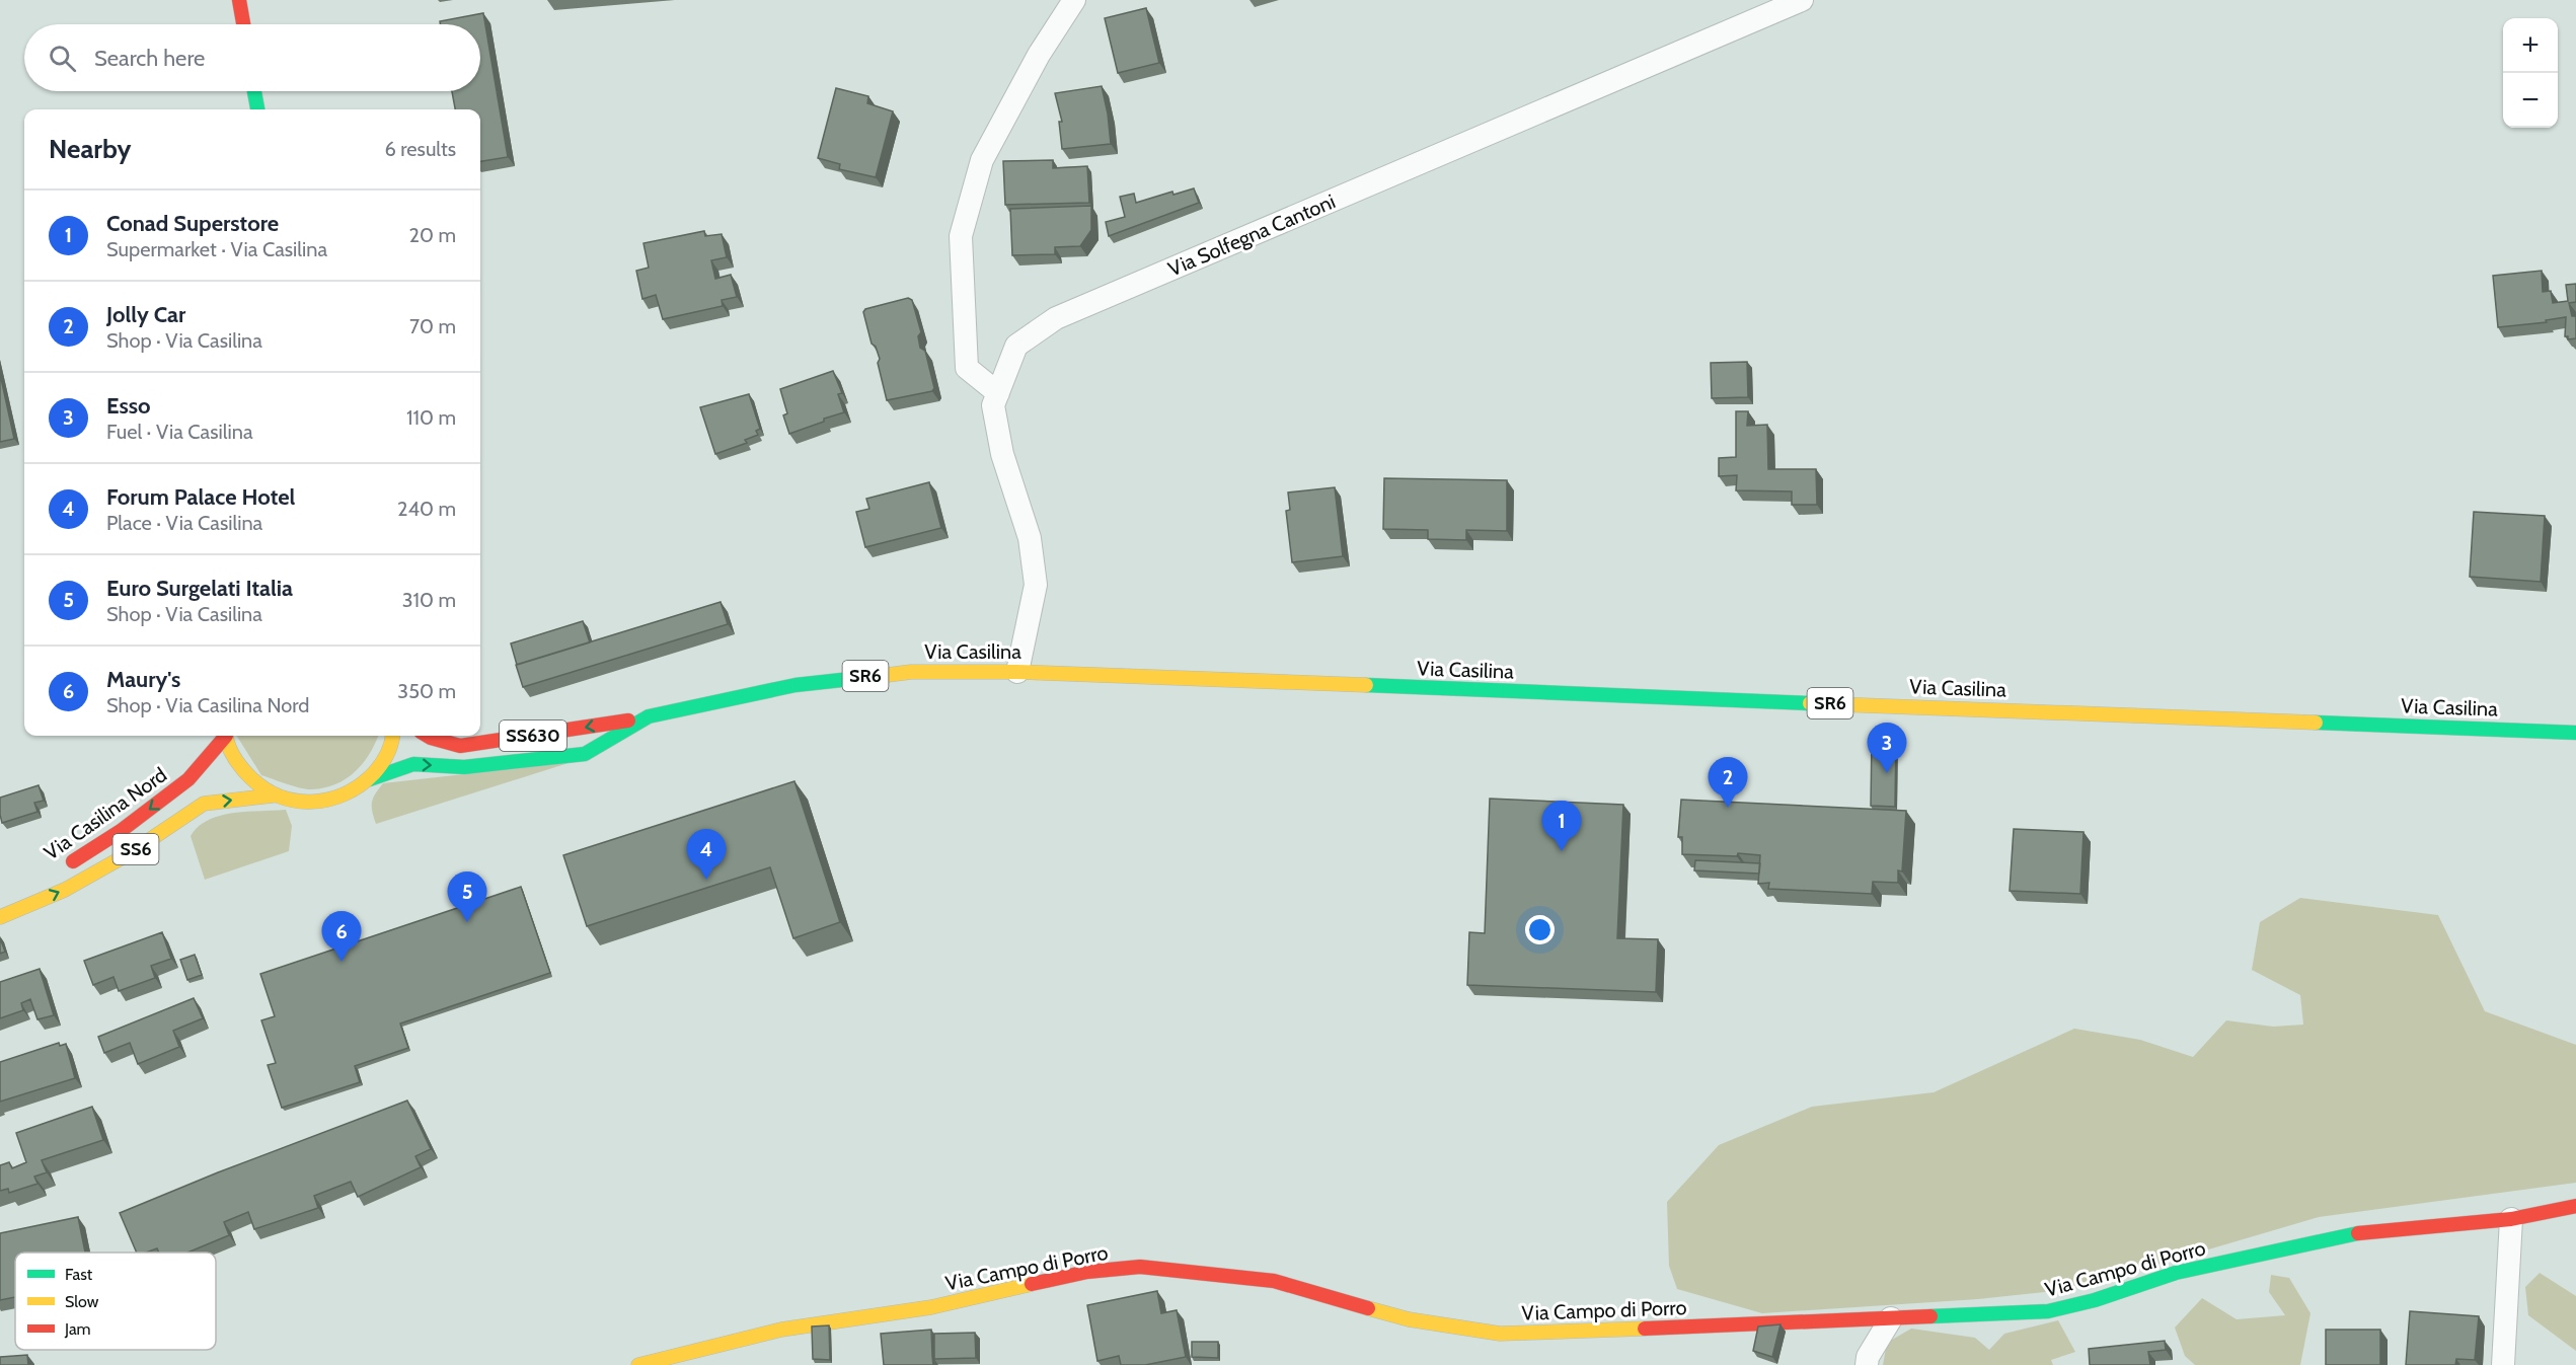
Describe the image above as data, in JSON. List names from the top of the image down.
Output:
{
  "streets": {
    "main road": [
      "Via Casilina",
      "SR6",
      "SS630",
      "Via Casilina Nord",
      "SS6",
      "Via Campo di Porro"
    ],
    "street": ["Via Solfegna Cantoni"]
  },
  "crossings": [
    ["Via Solfegna Cantoni", "Via Casilina"],
    ["Via Casilina", "SS630"]
  ],
  "legend": ["Fast", "Slow", "Jam"],
  "page": {
    "map_buttons": ["+", "−"],
    "search": "Search here",
    "heading": ["Nearby", "6 results"],
    "list": [
      {
        "mark": "1",
        "name": "Conad Superstore",
        "note": "Supermarket · Via Casilina",
        "value": "20 m"
      },
      {
        "mark": "2",
        "name": "Jolly Car",
        "note": "Shop · Via Casilina",
        "value": "70 m"
      },
      {
        "mark": "3",
        "name": "Esso",
        "note": "Fuel · Via Casilina",
        "value": "110 m"
      },
      {
        "mark": "4",
        "name": "Forum Palace Hotel",
        "note": "Place · Via Casilina",
        "value": "240 m"
      },
      {
        "mark": "5",
        "name": "Euro Surgelati Italia",
        "note": "Shop · Via Casilina",
        "value": "310 m"
      },
      {
        "mark": "6",
        "name": "Maury's",
        "note": "Shop · Via Casilina Nord",
        "value": "350 m"
      }
    ],
    "pins": [
      "3",
      "2",
      "1",
      "4",
      "5",
      "6"
    ]
  }
}
